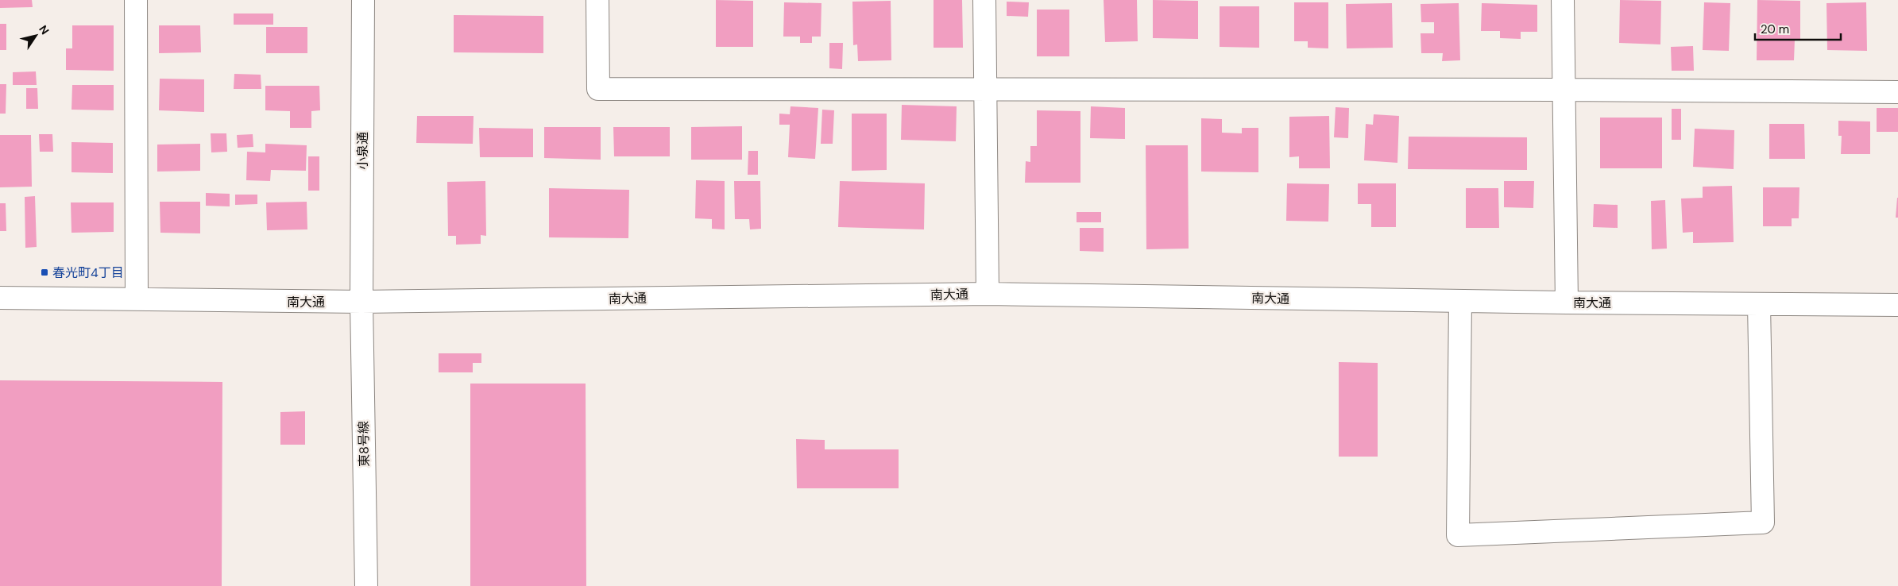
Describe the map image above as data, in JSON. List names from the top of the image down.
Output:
{
  "streets": {
    "street": ["小泉通", "南大通", "東8号線"]
  },
  "crossings": [
    ["小泉通", "南大通"],
    ["小泉通", "東8号線"],
    ["南大通", "東8号線"]
  ],
  "places": {
    "transit": ["春光町4丁目"]
  },
  "scale_bar": "20 m",
  "north": "top right"
}
